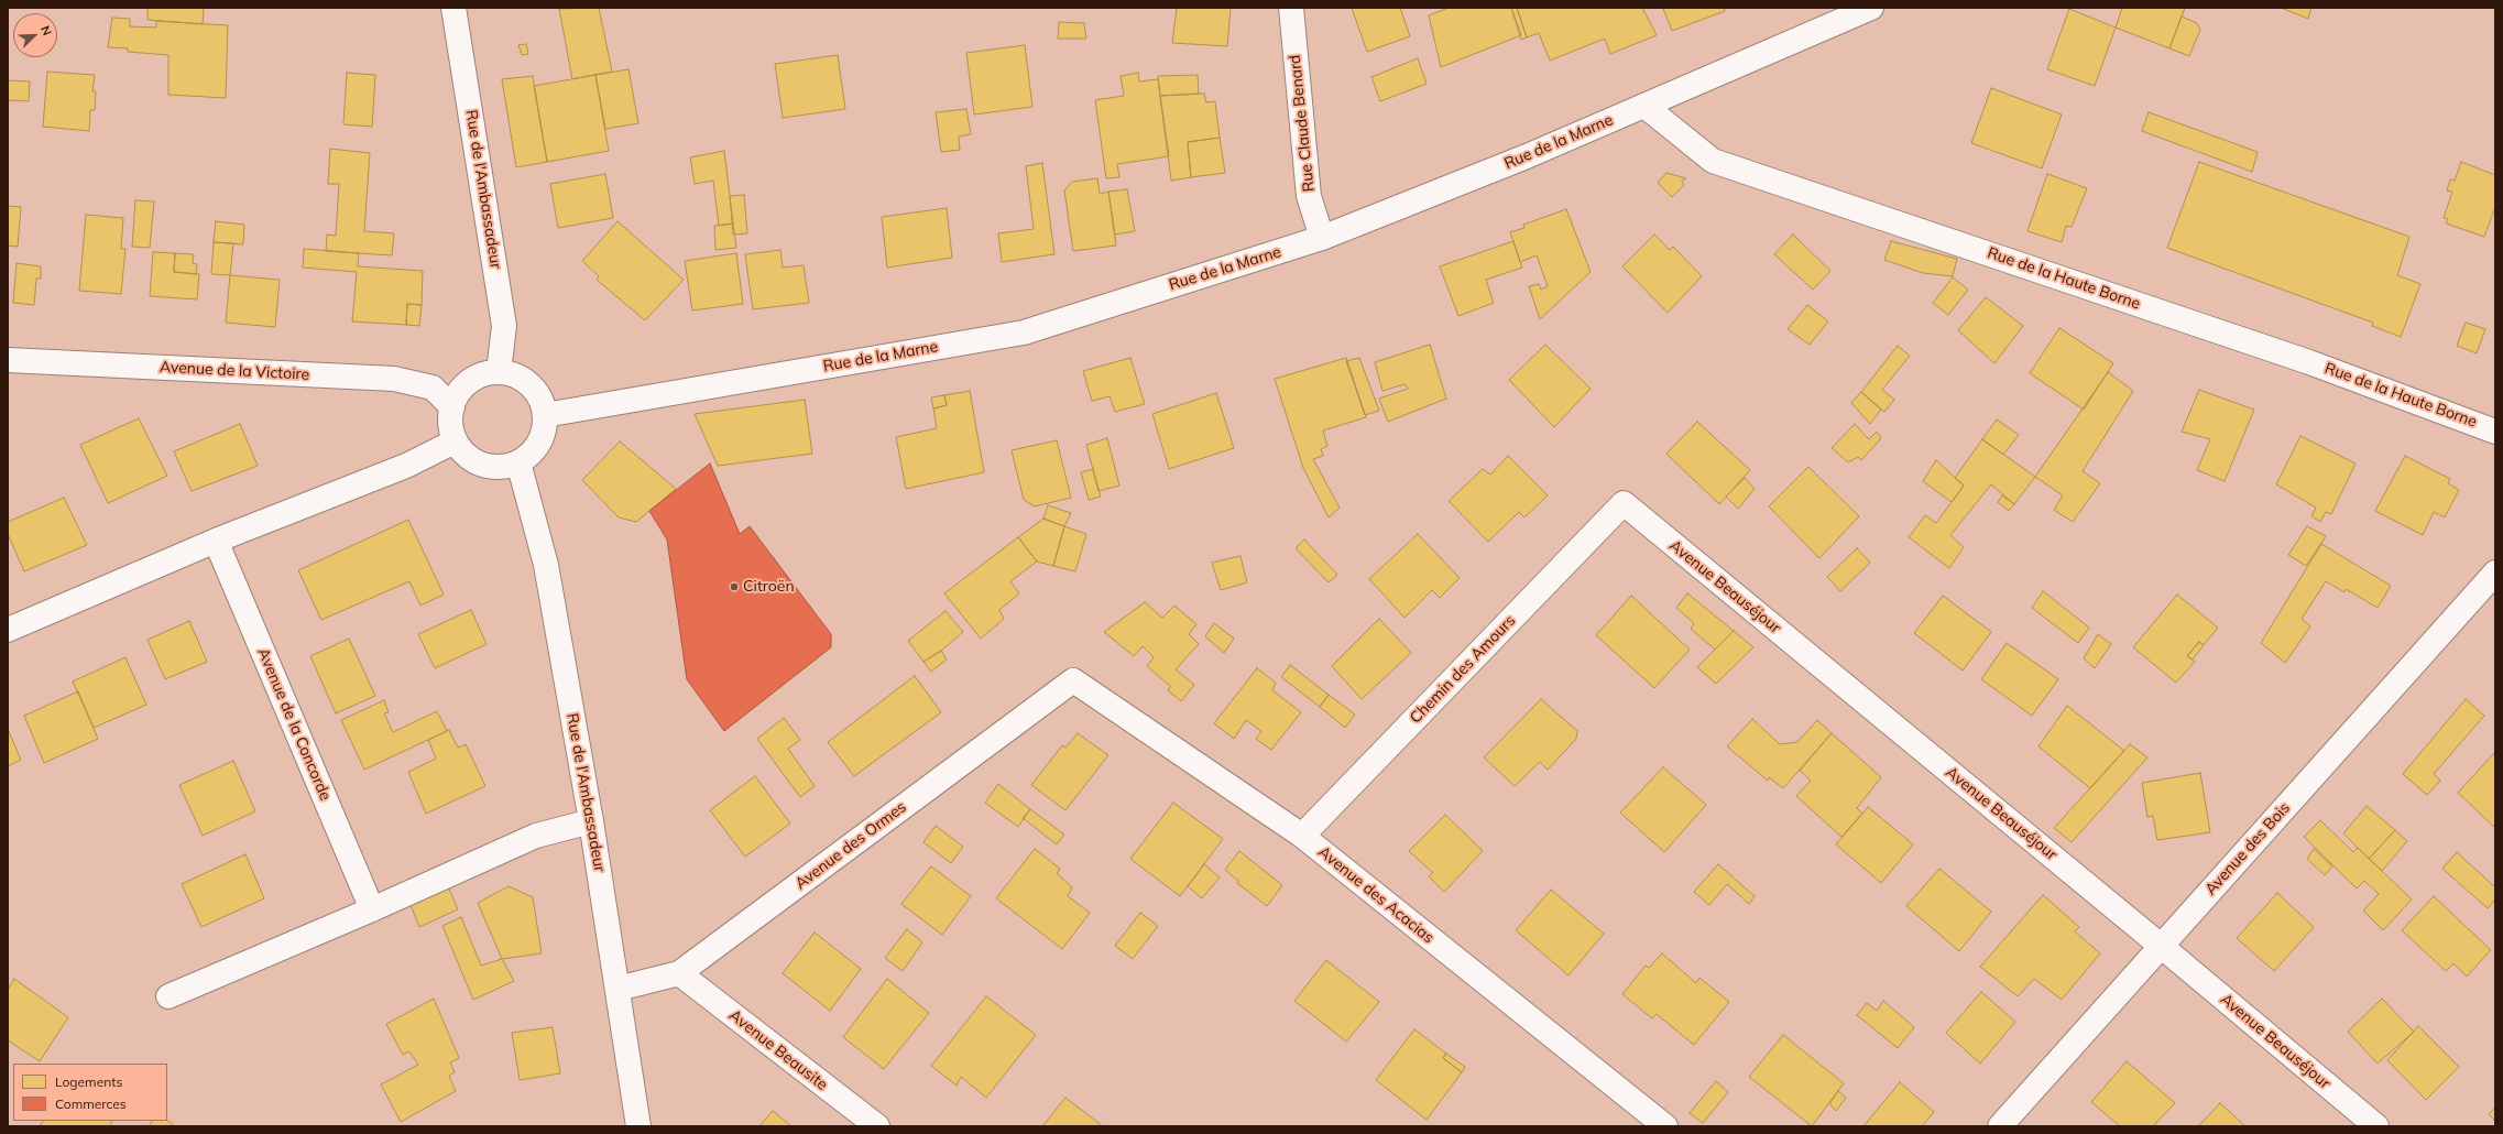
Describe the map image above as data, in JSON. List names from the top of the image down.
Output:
{
  "streets": {
    "street": [
      "Rue Claude Benard",
      "Rue de la Marne",
      "Rue de l'Ambassadeur",
      "Rue de la Haute Borne",
      "Avenue de la Victoire",
      "Avenue Beauséjour",
      "Chemin des Amours",
      "Avenue de la Concorde",
      "Avenue des Ormes",
      "Avenue des Bois",
      "Avenue des Acacias",
      "Avenue Beausite"
    ]
  },
  "crossings": [
    ["Rue Claude Benard", "Rue de la Marne"],
    ["Rue de la Marne", "Rue de l'Ambassadeur"],
    ["Rue de la Marne", "Rue de la Haute Borne"],
    ["Rue de la Marne", "Avenue de la Victoire"],
    ["Rue de l'Ambassadeur", "Avenue de la Victoire"],
    ["Rue de l'Ambassadeur", "Avenue des Ormes"],
    ["Avenue Beauséjour", "Chemin des Amours"],
    ["Avenue Beauséjour", "Avenue des Bois"],
    ["Chemin des Amours", "Avenue des Acacias"],
    ["Avenue des Ormes", "Avenue des Acacias"],
    ["Avenue des Ormes", "Avenue Beausite"]
  ],
  "places": ["Citroën"],
  "legend": ["Logements", "Commerces"],
  "north": "top right"
}
